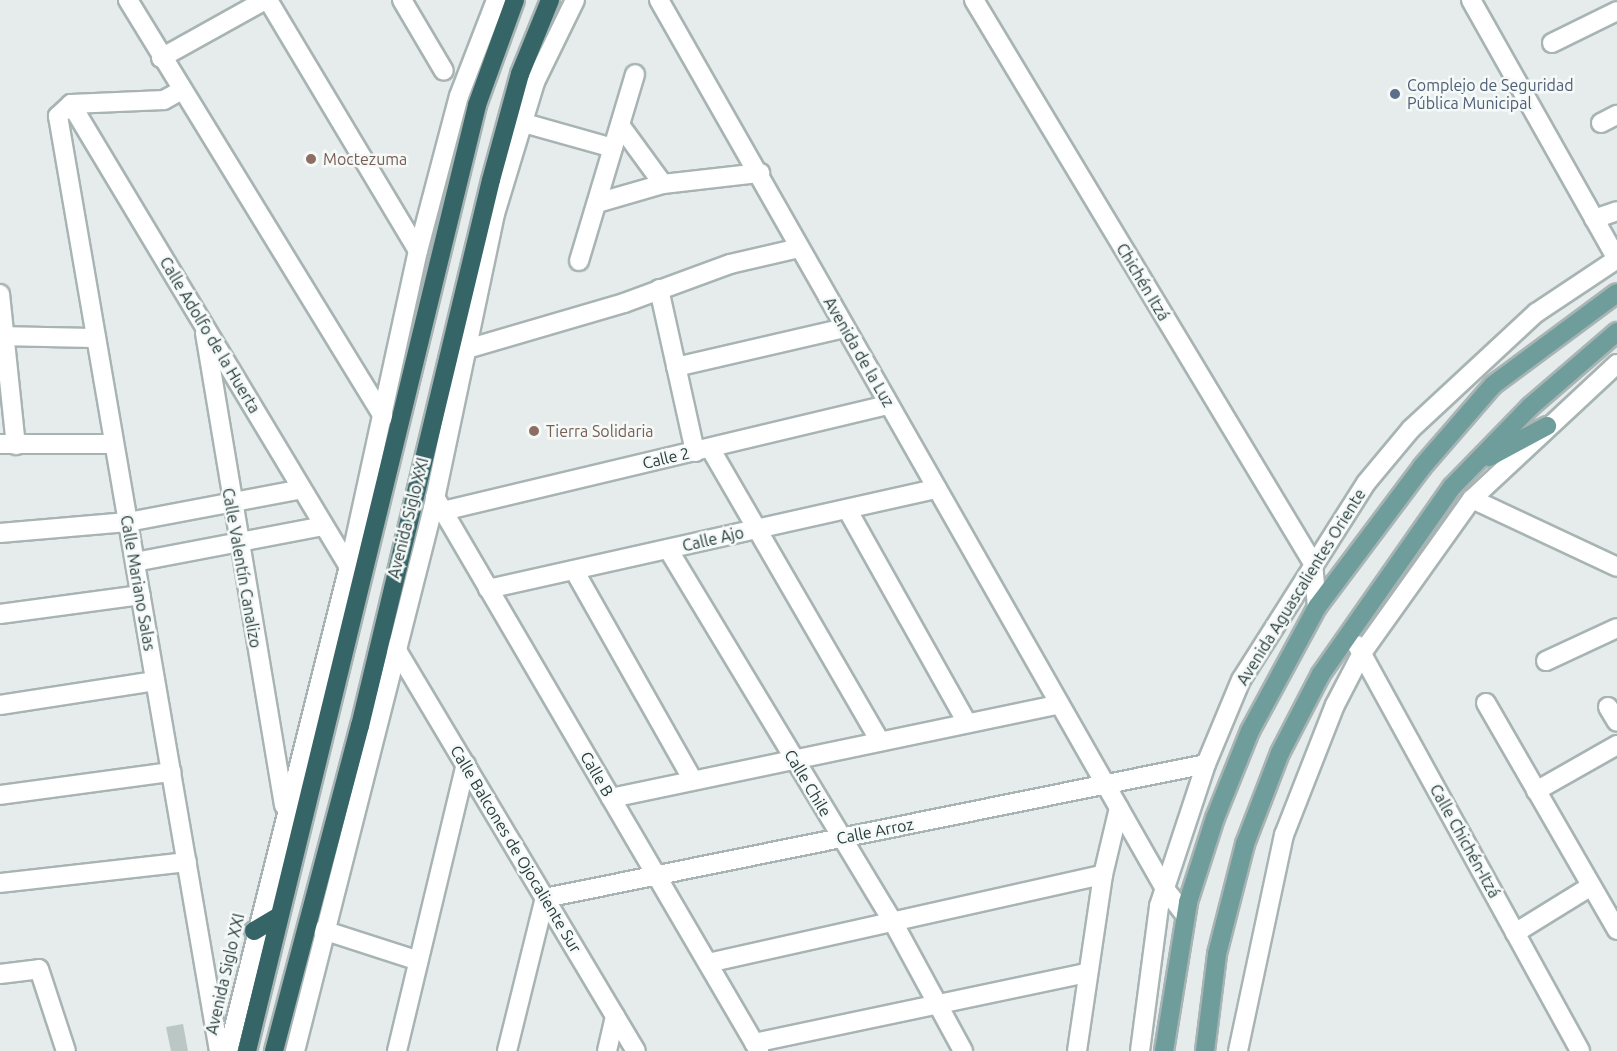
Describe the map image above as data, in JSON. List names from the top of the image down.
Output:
{
  "streets": {
    "highway": ["Avenida Siglo XXI"],
    "main road": ["Avenida Aguascalientes Oriente"],
    "street": [
      "Chichén Itzá",
      "Calle Adolfo de la Huerta",
      "Avenida de la Luz",
      "Calle 2",
      "Calle Ajo",
      "Calle Valentín Canalizo",
      "Calle Mariano Salas",
      "Calle B",
      "Calle Chile",
      "Calle Arroz",
      "Calle Chichén-Itzá",
      "Calle Balcones de Ojocaliente Sur"
    ]
  },
  "crossings": [
    ["Chichén Itzá", "Avenida Aguascalientes Oriente"],
    ["Calle Adolfo de la Huerta", "Avenida Siglo XXI"],
    ["Calle Adolfo de la Huerta", "Calle Valentín Canalizo"],
    ["Calle Adolfo de la Huerta", "Calle Mariano Salas"],
    ["Avenida de la Luz", "Calle 2"],
    ["Avenida de la Luz", "Calle Ajo"],
    ["Avenida de la Luz", "Avenida Aguascalientes Oriente"],
    ["Avenida de la Luz", "Calle Arroz"],
    ["Calle 2", "Avenida Siglo XXI"],
    ["Calle 2", "Calle B"],
    ["Avenida Siglo XXI", "Calle Valentín Canalizo"],
    ["Avenida Siglo XXI", "Calle B"],
    ["Avenida Siglo XXI", "Calle Balcones de Ojocaliente Sur"],
    ["Calle Ajo", "Calle B"],
    ["Calle Ajo", "Calle Chile"],
    ["Avenida Aguascalientes Oriente", "Calle Arroz"],
    ["Calle B", "Calle Arroz"],
    ["Calle Chile", "Calle Arroz"],
    ["Calle Arroz", "Calle Balcones de Ojocaliente Sur"]
  ],
  "places": ["Complejo de Seguridad Pública Municipal", "Moctezuma", "Tierra Solidaria"]
}
